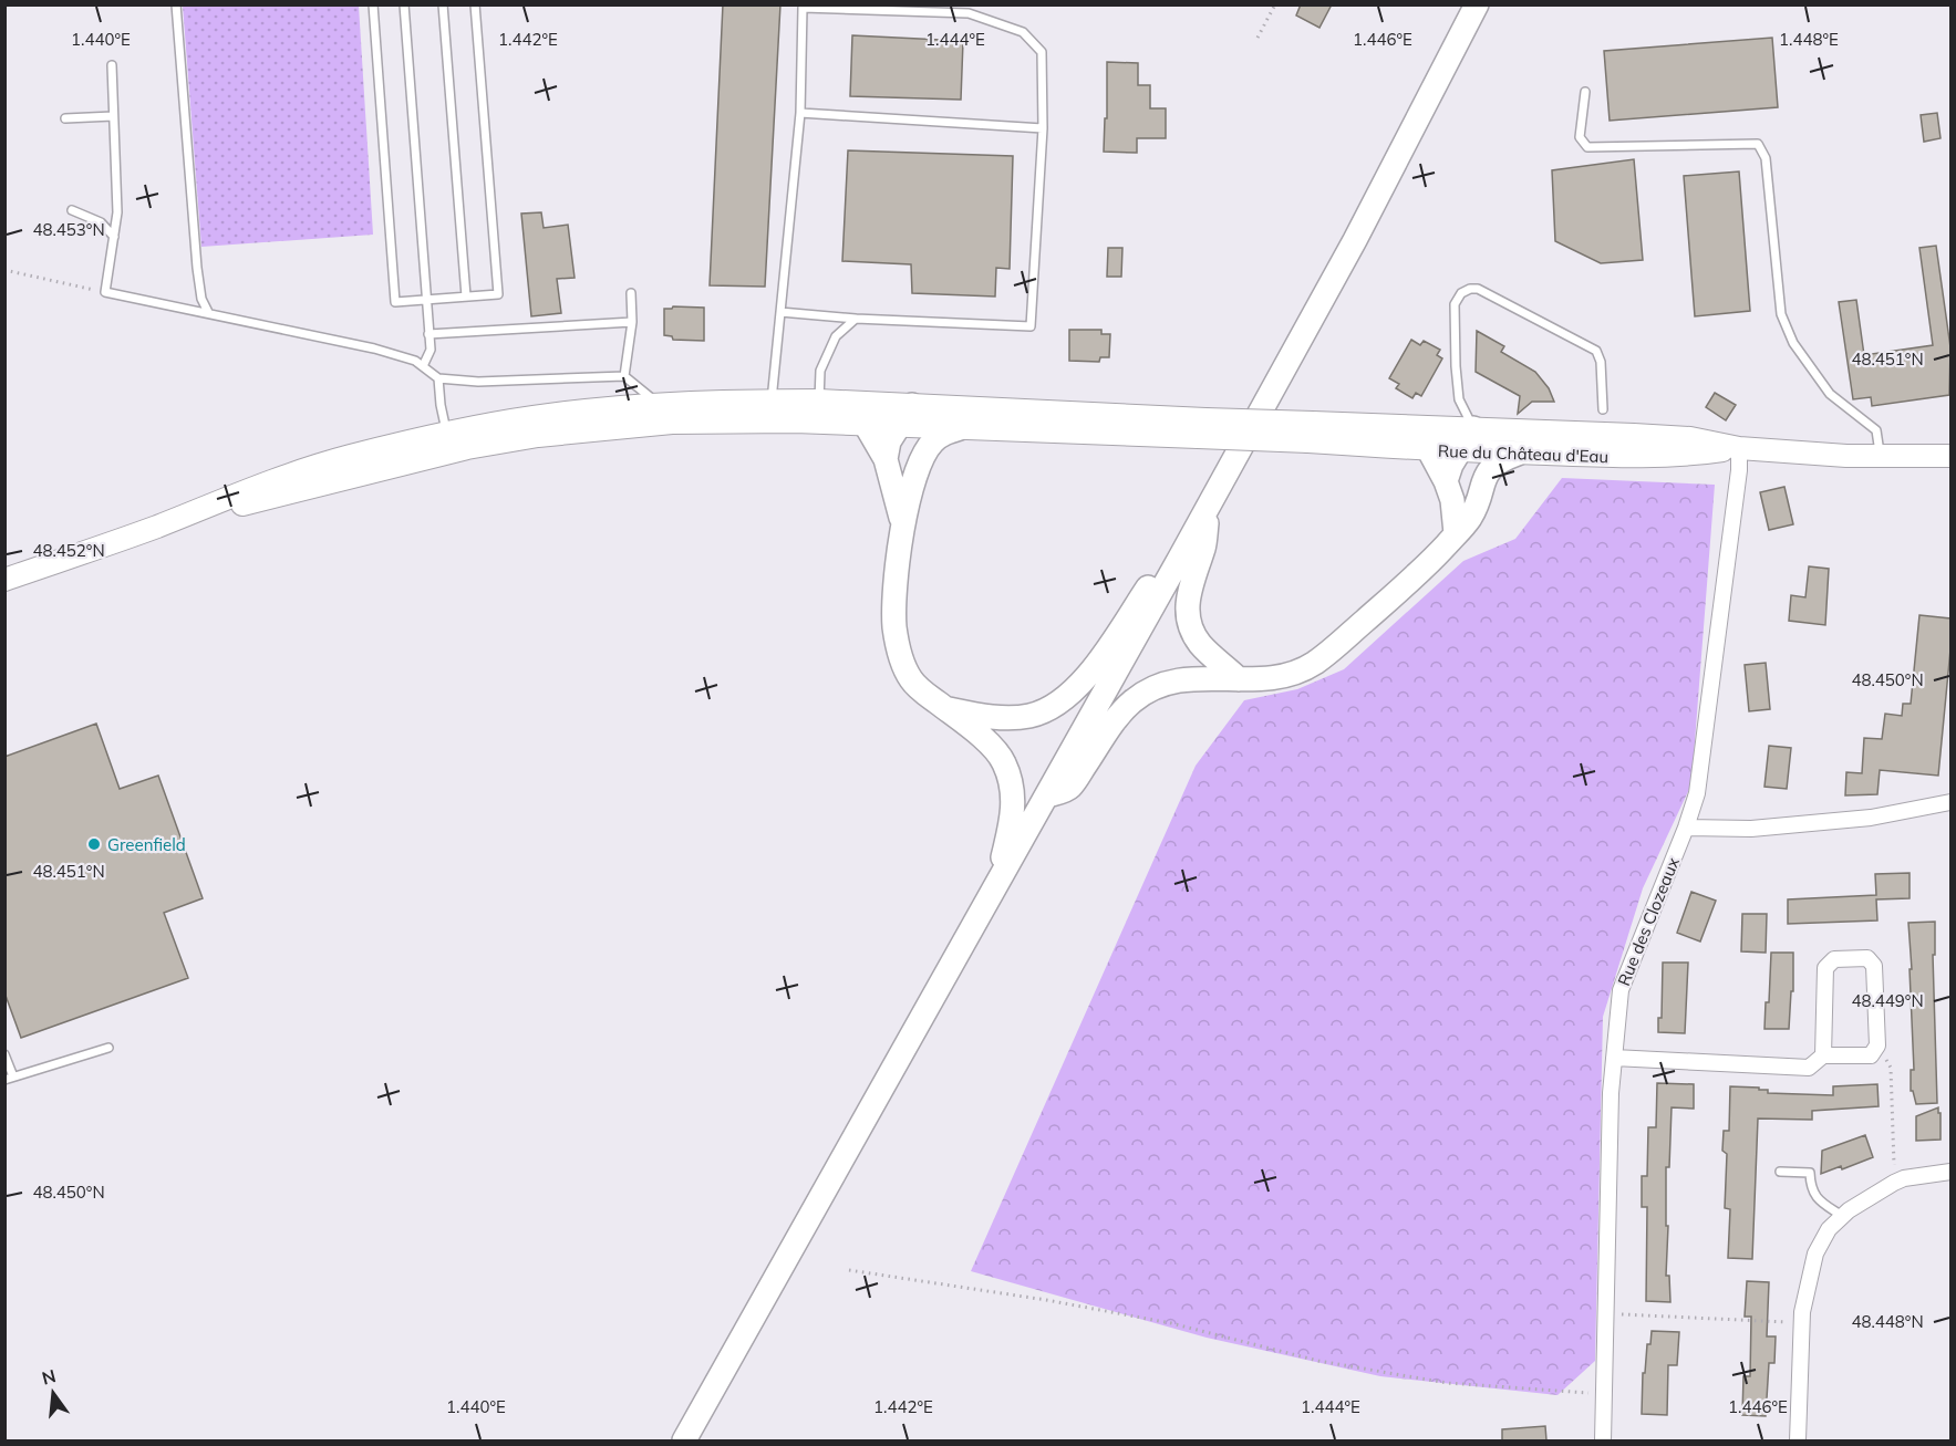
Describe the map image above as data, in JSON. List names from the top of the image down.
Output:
{
  "streets": {
    "main road": ["Rue du Château d'Eau"],
    "street": ["Rue des Clozeaux"]
  },
  "crossings": [
    ["Rue du Château d'Eau", "Rue des Clozeaux"]
  ],
  "places": ["Greenfield"],
  "north": "top",
  "coordinates": [
    "1.440°E",
    "1.442°E",
    "1.444°E",
    "1.446°E",
    "1.448°E",
    "48.453°N",
    "48.451°N",
    "48.452°N",
    "48.450°N",
    "48.449°N",
    "48.448°N"
  ]
}
